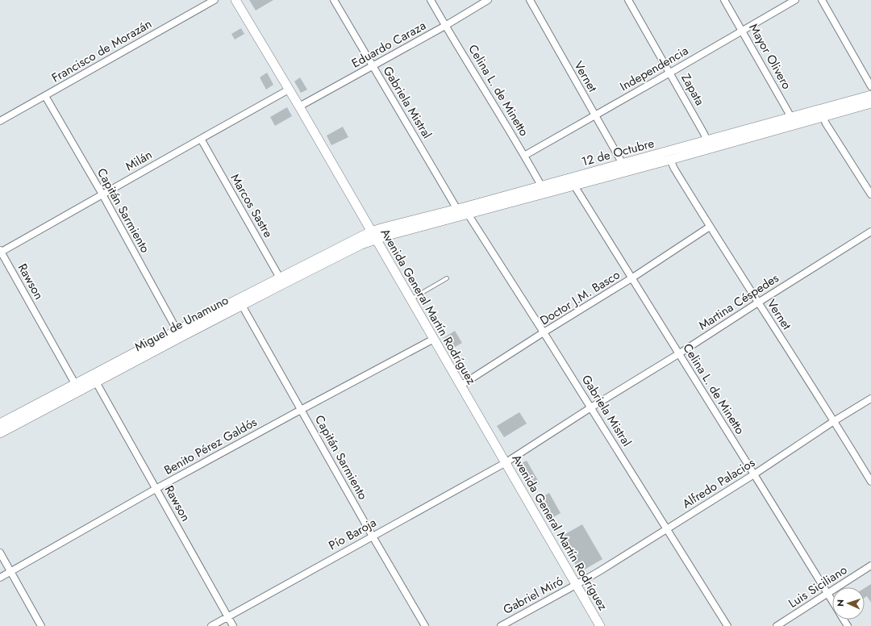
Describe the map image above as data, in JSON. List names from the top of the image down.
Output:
{
  "streets": {
    "street": [
      "Eduardo Caraza",
      "Francisco de Morazán",
      "Mayor Olivero",
      "Independencia",
      "Vernet",
      "Zapata",
      "Celina L. de Minetto",
      "Gabriela Mistral",
      "12 de Octubre",
      "Milán",
      "Marcos Sastre",
      "Capitán Sarmiento",
      "Rawson",
      "Doctor J.M. Basco",
      "Martina Céspedes",
      "Avenida General Martín Rodríguez",
      "Miguel de Unamuno",
      "Benito Pérez Galdós",
      "Alfredo Palacios",
      "Pío Baroja",
      "Luis Siciliano",
      "Gabriel Miró"
    ]
  },
  "crossings": [
    ["Eduardo Caraza", "Celina L. de Minetto"],
    ["Eduardo Caraza", "Gabriela Mistral"],
    ["Eduardo Caraza", "Avenida General Martín Rodríguez"],
    ["Francisco de Morazán", "Capitán Sarmiento"],
    ["Mayor Olivero", "Independencia"],
    ["Mayor Olivero", "12 de Octubre"],
    ["Independencia", "Vernet"],
    ["Independencia", "Zapata"],
    ["Independencia", "Celina L. de Minetto"],
    ["Vernet", "12 de Octubre"],
    ["Vernet", "Doctor J.M. Basco"],
    ["Vernet", "Martina Céspedes"],
    ["Vernet", "Alfredo Palacios"],
    ["Zapata", "12 de Octubre"],
    ["Celina L. de Minetto", "12 de Octubre"],
    ["Celina L. de Minetto", "Doctor J.M. Basco"],
    ["Celina L. de Minetto", "Martina Céspedes"],
    ["Celina L. de Minetto", "Alfredo Palacios"],
    ["Celina L. de Minetto", "Luis Siciliano"],
    ["Gabriela Mistral", "12 de Octubre"],
    ["Gabriela Mistral", "Doctor J.M. Basco"],
    ["Gabriela Mistral", "Martina Céspedes"],
    ["Gabriela Mistral", "Alfredo Palacios"],
    ["12 de Octubre", "Avenida General Martín Rodríguez"],
    ["12 de Octubre", "Miguel de Unamuno"],
    ["Milán", "Marcos Sastre"],
    ["Milán", "Capitán Sarmiento"],
    ["Milán", "Rawson"],
    ["Milán", "Avenida General Martín Rodríguez"],
    ["Marcos Sastre", "Miguel de Unamuno"],
    ["Capitán Sarmiento", "Miguel de Unamuno"],
    ["Capitán Sarmiento", "Benito Pérez Galdós"],
    ["Capitán Sarmiento", "Pío Baroja"],
    ["Rawson", "Miguel de Unamuno"],
    ["Rawson", "Benito Pérez Galdós"],
    ["Rawson", "Pío Baroja"],
    ["Doctor J.M. Basco", "Avenida General Martín Rodríguez"],
    ["Martina Céspedes", "Avenida General Martín Rodríguez"],
    ["Martina Céspedes", "Pío Baroja"],
    ["Avenida General Martín Rodríguez", "Miguel de Unamuno"],
    ["Avenida General Martín Rodríguez", "Benito Pérez Galdós"],
    ["Avenida General Martín Rodríguez", "Alfredo Palacios"],
    ["Avenida General Martín Rodríguez", "Pío Baroja"],
    ["Avenida General Martín Rodríguez", "Gabriel Miró"],
    ["Alfredo Palacios", "Gabriel Miró"]
  ],
  "north": "left"
}
